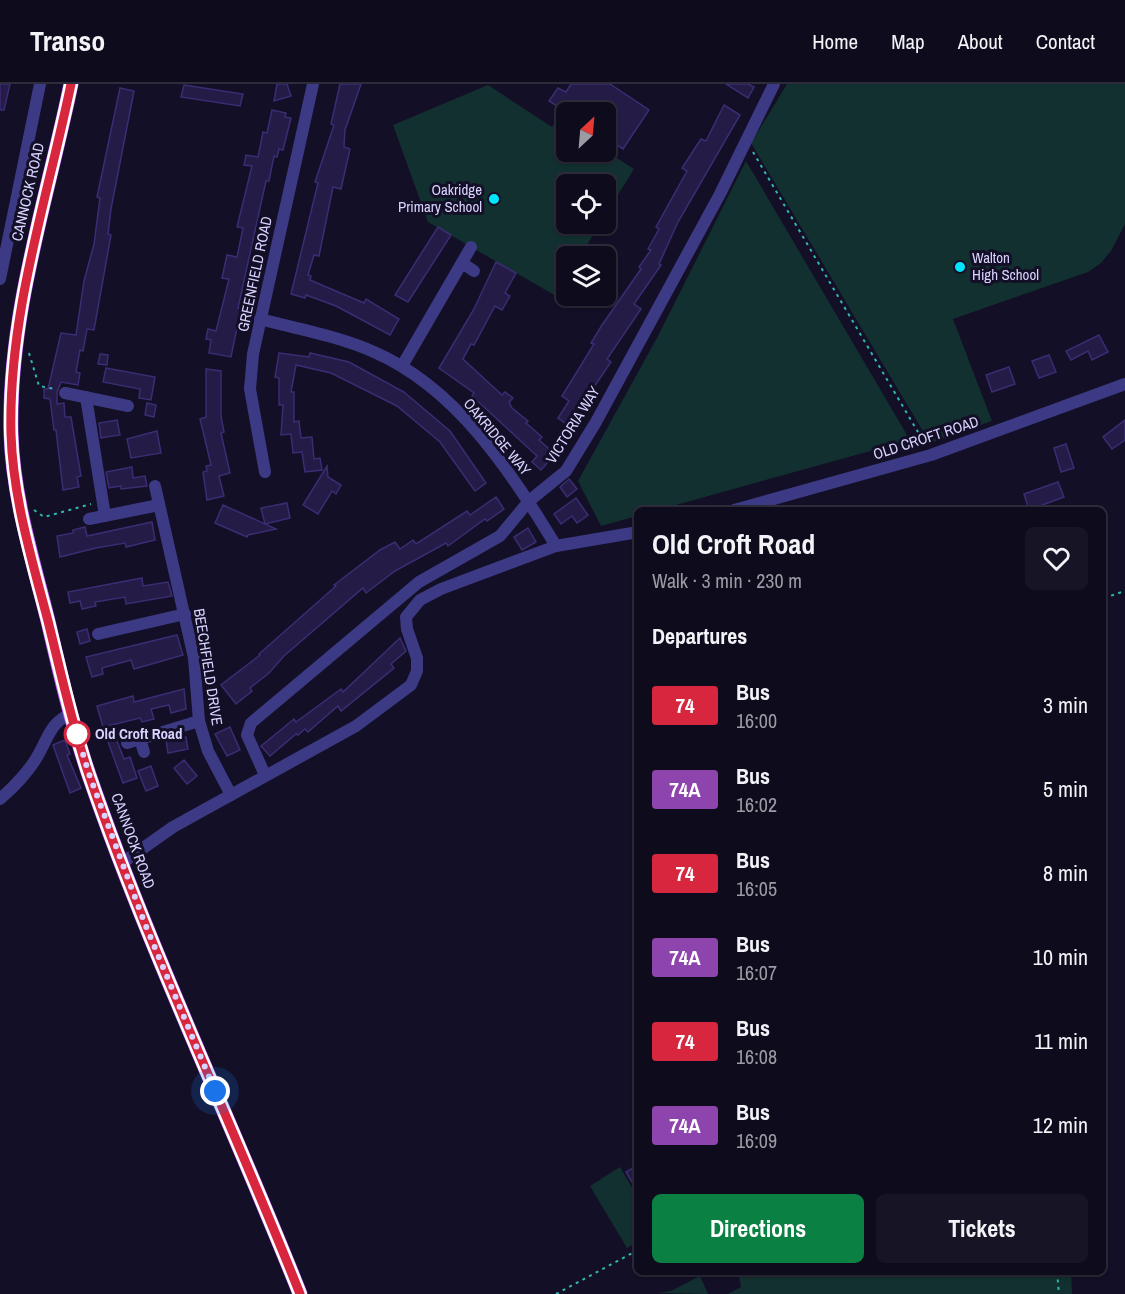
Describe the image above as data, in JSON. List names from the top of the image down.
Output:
{
  "streets": {
    "main road": ["CANNOCK ROAD"],
    "street": [
      "GREENFIELD ROAD",
      "VICTORIA WAY",
      "OAKRIDGE WAY",
      "OLD CROFT ROAD",
      "BEECHFIELD DRIVE"
    ]
  },
  "crossings": [
    ["GREENFIELD ROAD", "OAKRIDGE WAY"],
    ["VICTORIA WAY", "OAKRIDGE WAY"]
  ],
  "places": ["Oakridge Primary School", "Walton High School", "Old Croft Road"],
  "lines": ["bus line 74"],
  "north": "top right",
  "page": {
    "header": "Transo",
    "nav": [
      "Home",
      "Map",
      "About",
      "Contact"
    ],
    "heading": [
      ["Old Croft Road", "Walk · 3 min · 230 m"],
      "Departures"
    ],
    "list": [
      {
        "mark": "74",
        "name": "Bus",
        "note": "16:00",
        "value": "3 min"
      },
      {
        "mark": "74A",
        "name": "Bus",
        "note": "16:02",
        "value": "5 min"
      },
      {
        "mark": "74",
        "name": "Bus",
        "note": "16:05",
        "value": "8 min"
      },
      {
        "mark": "74A",
        "name": "Bus",
        "note": "16:07",
        "value": "10 min"
      },
      {
        "mark": "74",
        "name": "Bus",
        "note": "16:08",
        "value": "11 min"
      },
      {
        "mark": "74A",
        "name": "Bus",
        "note": "16:09",
        "value": "12 min"
      }
    ],
    "buttons": ["Directions", "Tickets"]
  }
}
